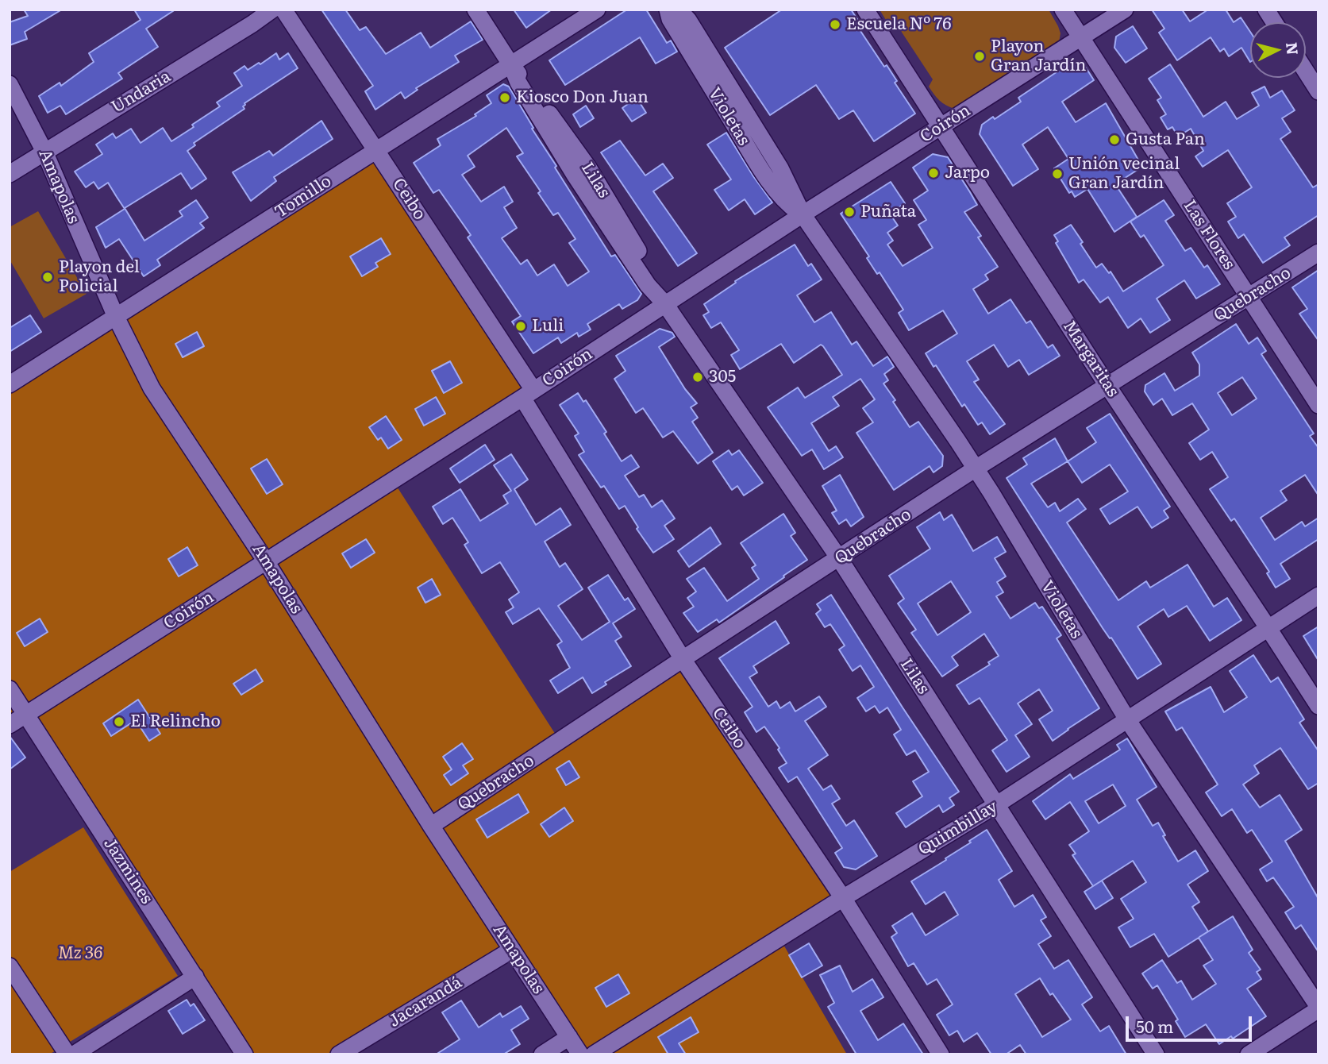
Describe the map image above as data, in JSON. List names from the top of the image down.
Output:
{
  "streets": {
    "street": [
      "Undaria",
      "Violetas",
      "Coirón",
      "Lilas",
      "Amapolas",
      "Tomillo",
      "Ceibo",
      "Las Flores",
      "Quebracho",
      "Margaritas",
      "Quimbillay",
      "Jazmines",
      "Jacarandá"
    ]
  },
  "crossings": [
    ["Undaria", "Amapolas"],
    ["Violetas", "Coirón"],
    ["Violetas", "Quebracho"],
    ["Violetas", "Quimbillay"],
    ["Coirón", "Lilas"],
    ["Coirón", "Amapolas"],
    ["Coirón", "Ceibo"],
    ["Coirón", "Las Flores"],
    ["Coirón", "Margaritas"],
    ["Coirón", "Jazmines"],
    ["Lilas", "Tomillo"],
    ["Lilas", "Quebracho"],
    ["Lilas", "Quimbillay"],
    ["Amapolas", "Tomillo"],
    ["Amapolas", "Quebracho"],
    ["Amapolas", "Jacarandá"],
    ["Tomillo", "Ceibo"],
    ["Ceibo", "Quebracho"],
    ["Ceibo", "Quimbillay"],
    ["Las Flores", "Quebracho"],
    ["Quebracho", "Margaritas"],
    ["Margaritas", "Quimbillay"]
  ],
  "parks": ["Mz 36"],
  "places": [
    "Escuela Nº 76",
    "Playon Gran Jardín",
    "Kiosco Don Juan",
    "Gusta Pan",
    "Jarpo",
    "Unión vecinal Gran Jardín",
    "Puñata",
    "Playon del Policial",
    "Luli",
    "305",
    "El Relincho"
  ],
  "scale_bar": "50 m",
  "north": "right"
}
